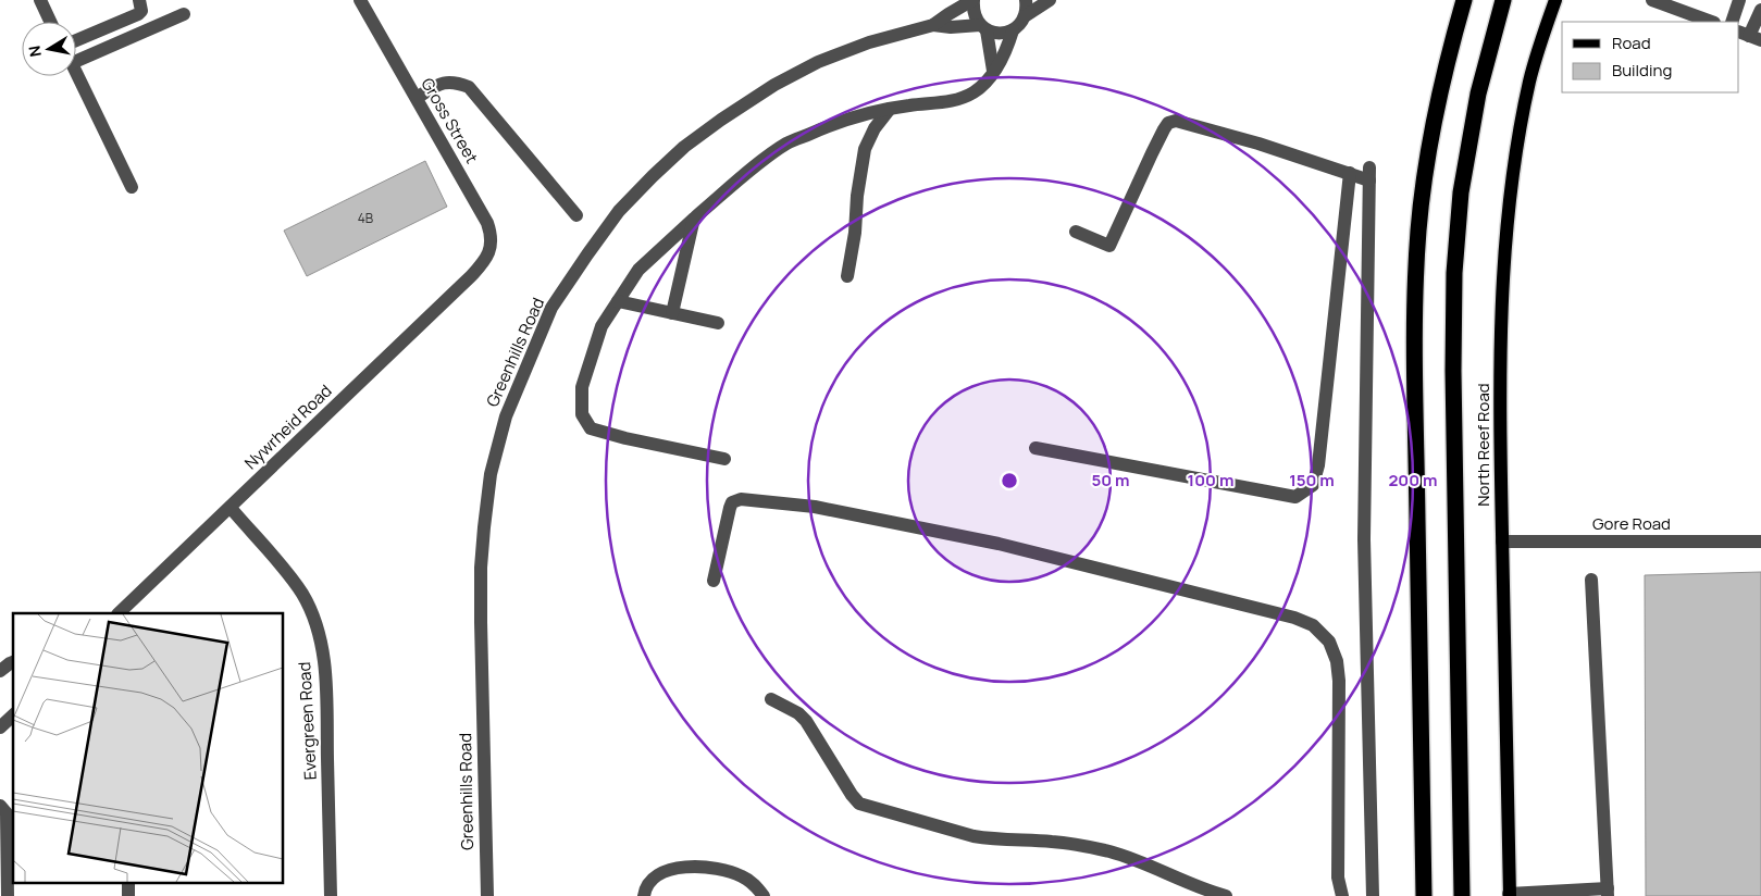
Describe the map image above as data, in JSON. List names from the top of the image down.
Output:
{
  "streets": {
    "main road": ["North Reef Road"],
    "street": [
      "Gross Street",
      "Greenhills Road",
      "Nywrheid Road",
      "Gore Road",
      "Evergreen Road"
    ]
  },
  "crossings": [
    ["Gross Street", "Nywrheid Road"],
    ["Nywrheid Road", "Evergreen Road"],
    ["North Reef Road", "Gore Road"]
  ],
  "house_numbers": ["4B"],
  "legend": ["Road", "Building"],
  "north": "left",
  "rings": [
    "50 m",
    "100 m",
    "150 m",
    "200 m"
  ]
}
